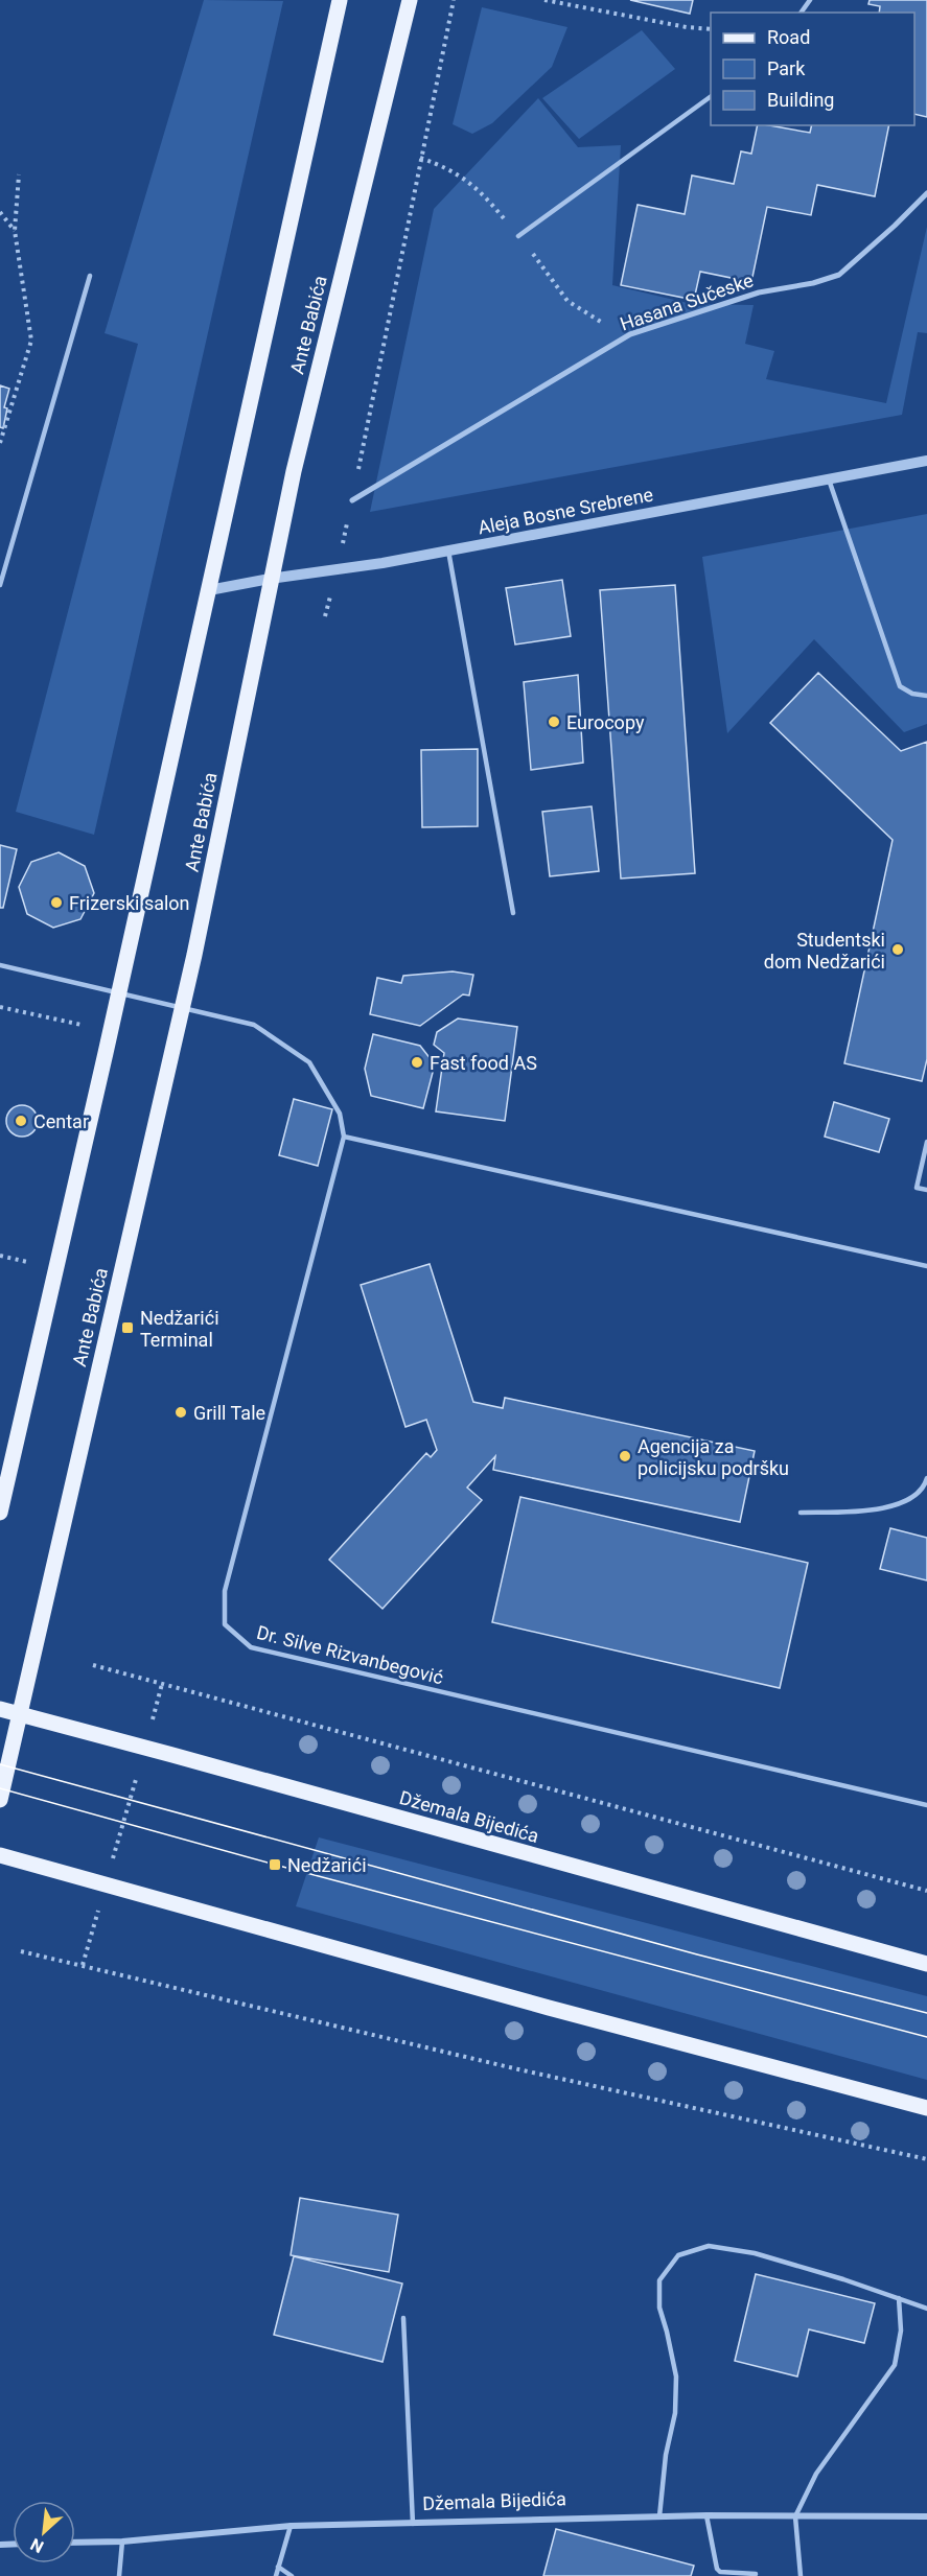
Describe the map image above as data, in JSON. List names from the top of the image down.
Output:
{
  "streets": {
    "main road": ["Ante Babića", "Džemala Bijedića"],
    "street": ["Hasana Sučeske", "Aleja Bosne Srebrene"],
    "lane": ["Dr. Silve Rizvanbegović"]
  },
  "crossings": [
    ["Ante Babića", "Aleja Bosne Srebrene"],
    ["Ante Babića", "Dr. Silve Rizvanbegović"],
    ["Ante Babića", "Džemala Bijedića"]
  ],
  "places": {
    "other": [
      "Eurocopy",
      "Frizerski salon",
      "Studentski dom Nedžarići",
      "Fast food AS",
      "Centar",
      "Grill Tale",
      "Agencija za policijsku podršku"
    ],
    "transit": ["Nedžarići Terminal", "Nedžarići"]
  },
  "legend": ["Road", "Park", "Building"],
  "north": "bottom left"
}
